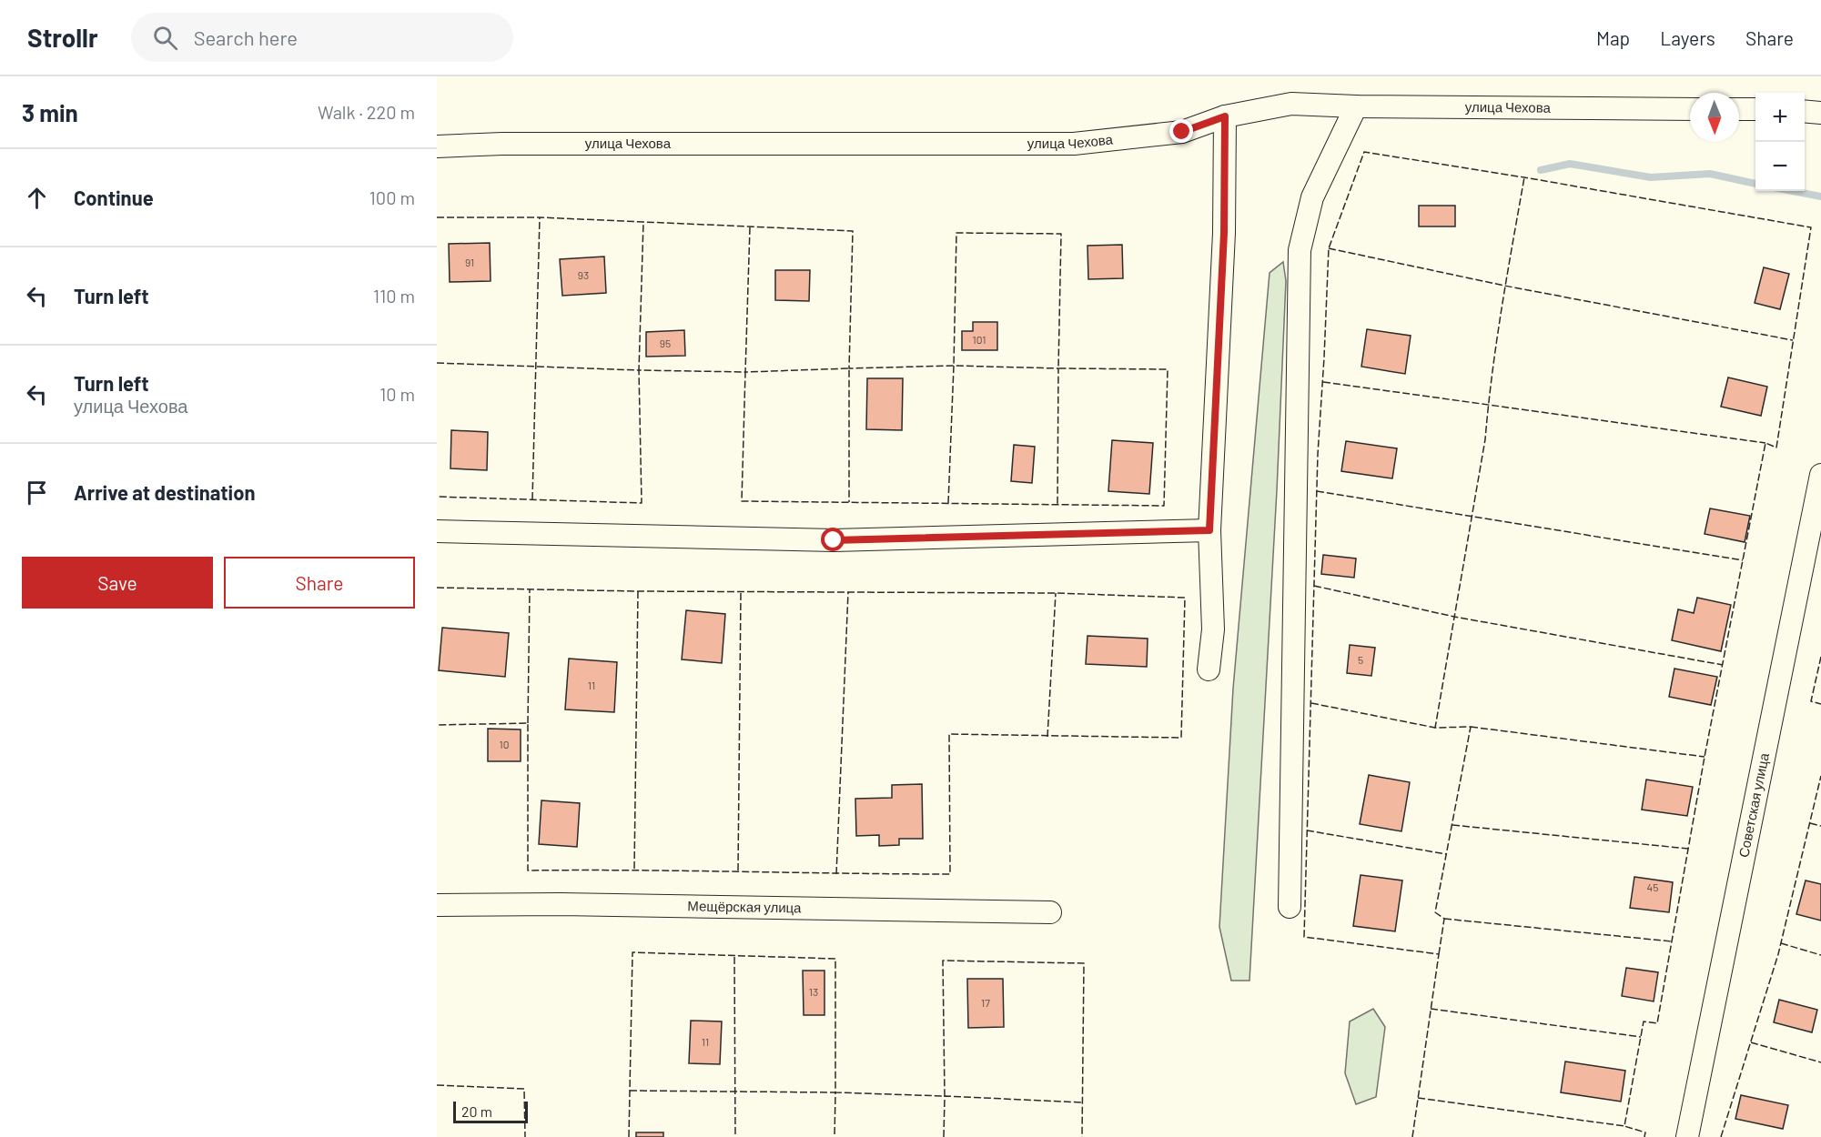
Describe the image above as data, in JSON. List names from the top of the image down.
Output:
{
  "streets": {
    "street": ["улица Чехова", "Советская улица", "Мещёрская улица"]
  },
  "house_numbers": [
    "91",
    "93",
    "101",
    "95",
    "5",
    "11",
    "10",
    "45",
    "13",
    "17",
    "11"
  ],
  "scale_bar": "20 m",
  "north": "bottom",
  "page": {
    "header": "Strollr",
    "search": "Search here",
    "nav": ["Map", "Layers", "Share"],
    "heading": ["3 min", "Walk · 220 m"],
    "map_buttons": ["+", "−"],
    "list": [
      ["Continue", "100 m"],
      ["Turn left", "110 m"],
      ["Turn left", "улица Чехова", "10 m"],
      "Arrive at destination"
    ],
    "buttons": ["Save", "Share"],
    "scale": "20 m"
  }
}
